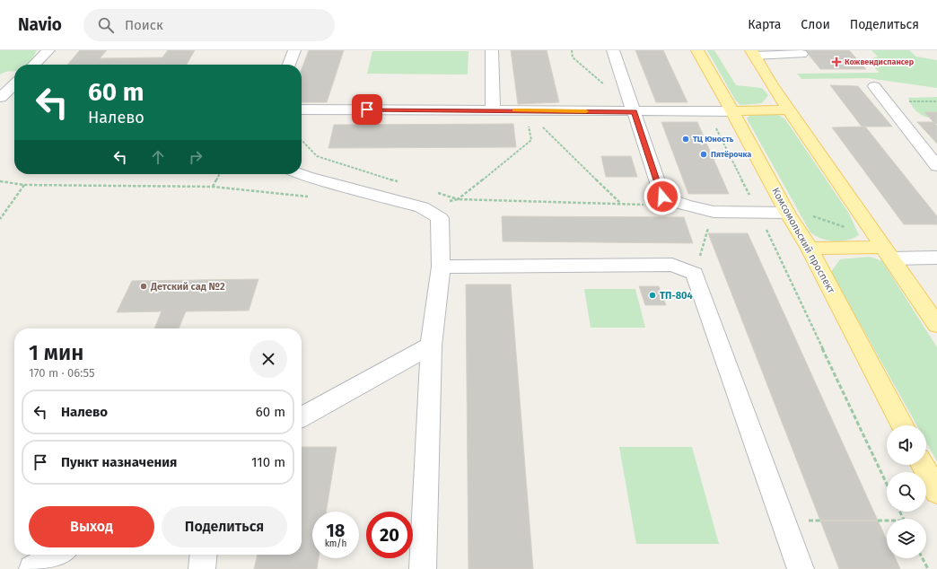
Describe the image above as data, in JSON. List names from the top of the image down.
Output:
{
  "streets": {
    "main road": ["Комсомольский проспект"]
  },
  "places": {
    "health": ["Кожвендиспансер"],
    "other": [
      "ТЦ Юность",
      "Пятёрочка",
      "Детский сад №2",
      "ТП-804"
    ]
  },
  "page": {
    "header": "Navio",
    "search": "Поиск",
    "nav": ["Карта", "Слои", "Поделиться"],
    "turn": ["60 m", "Налево"],
    "heading": ["1 мин", "170 m · 06:55"],
    "list": [
      {
        "name": "Налево",
        "value": "60 m"
      },
      {
        "name": "Пункт назначения",
        "value": "110 m"
      }
    ],
    "buttons": ["Выход", "Поделиться"],
    "speed": "18 km/h",
    "limit": "20"
  }
}
